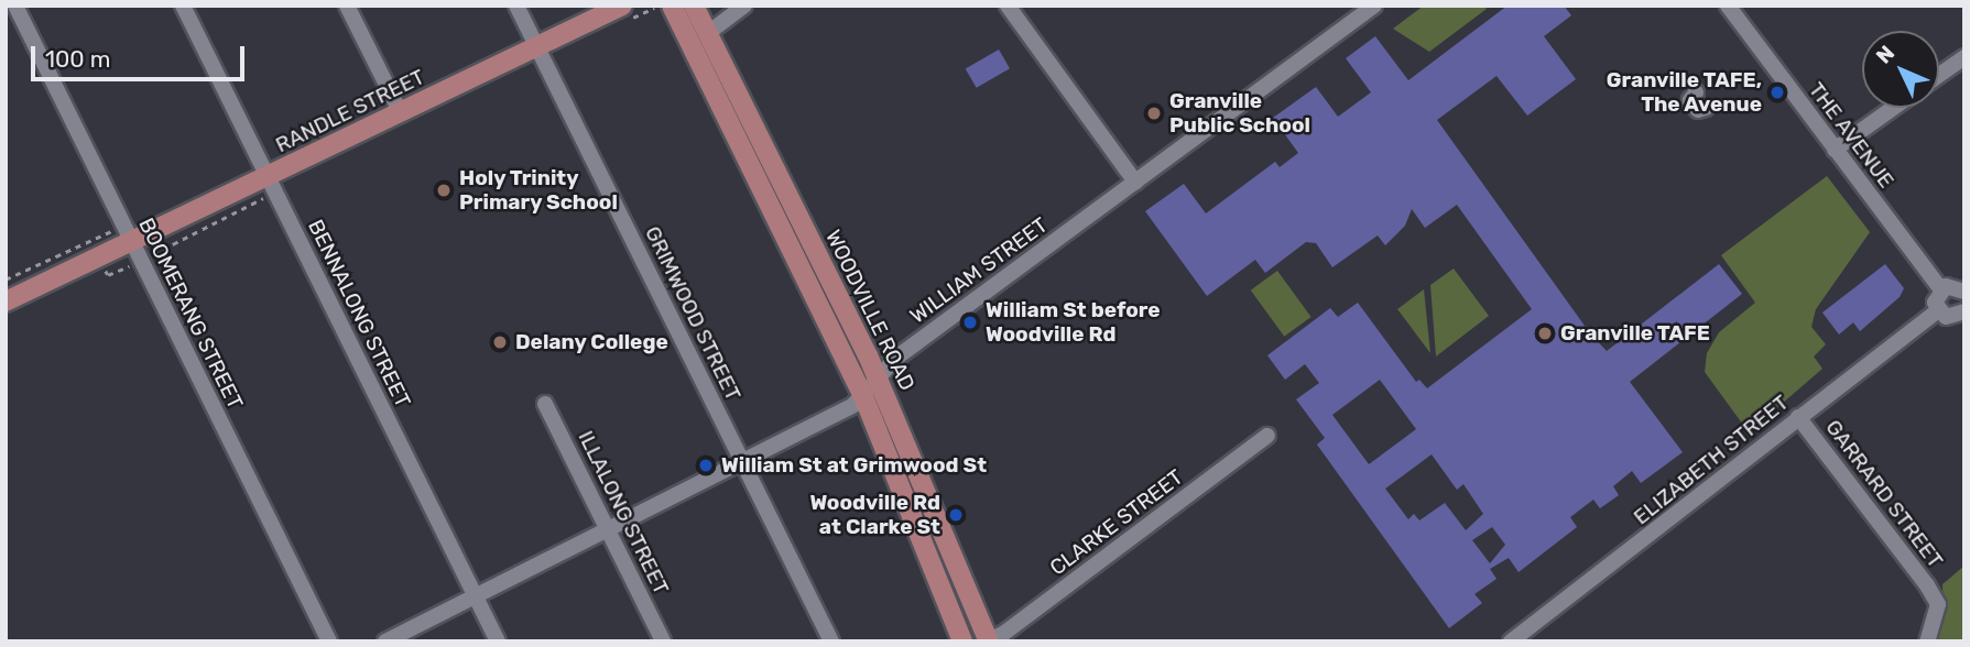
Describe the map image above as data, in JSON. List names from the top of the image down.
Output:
{
  "streets": {
    "main road": ["RANDLE STREET", "WOODVILLE ROAD"],
    "street": [
      "THE AVENUE",
      "WILLIAM STREET",
      "BOOMERANG STREET",
      "BENNALONG STREET",
      "GRIMWOOD STREET",
      "ELIZABETH STREET",
      "GARRARD STREET",
      "ILLALONG STREET",
      "CLARKE STREET"
    ]
  },
  "crossings": [
    ["RANDLE STREET", "BOOMERANG STREET"],
    ["RANDLE STREET", "BENNALONG STREET"],
    ["RANDLE STREET", "GRIMWOOD STREET"],
    ["WILLIAM STREET", "WOODVILLE ROAD"],
    ["WILLIAM STREET", "BENNALONG STREET"],
    ["WILLIAM STREET", "GRIMWOOD STREET"],
    ["WILLIAM STREET", "ILLALONG STREET"],
    ["WOODVILLE ROAD", "CLARKE STREET"],
    ["ELIZABETH STREET", "GARRARD STREET"]
  ],
  "places": [
    "Granville TAFE, The Avenue",
    "Granville Public School",
    "Holy Trinity Primary School",
    "William St before Woodville Rd",
    "Granville TAFE",
    "Delany College",
    "William St at Grimwood St",
    "Woodville Rd at Clarke St"
  ],
  "scale_bar": "100 m",
  "north": "top left"
}
